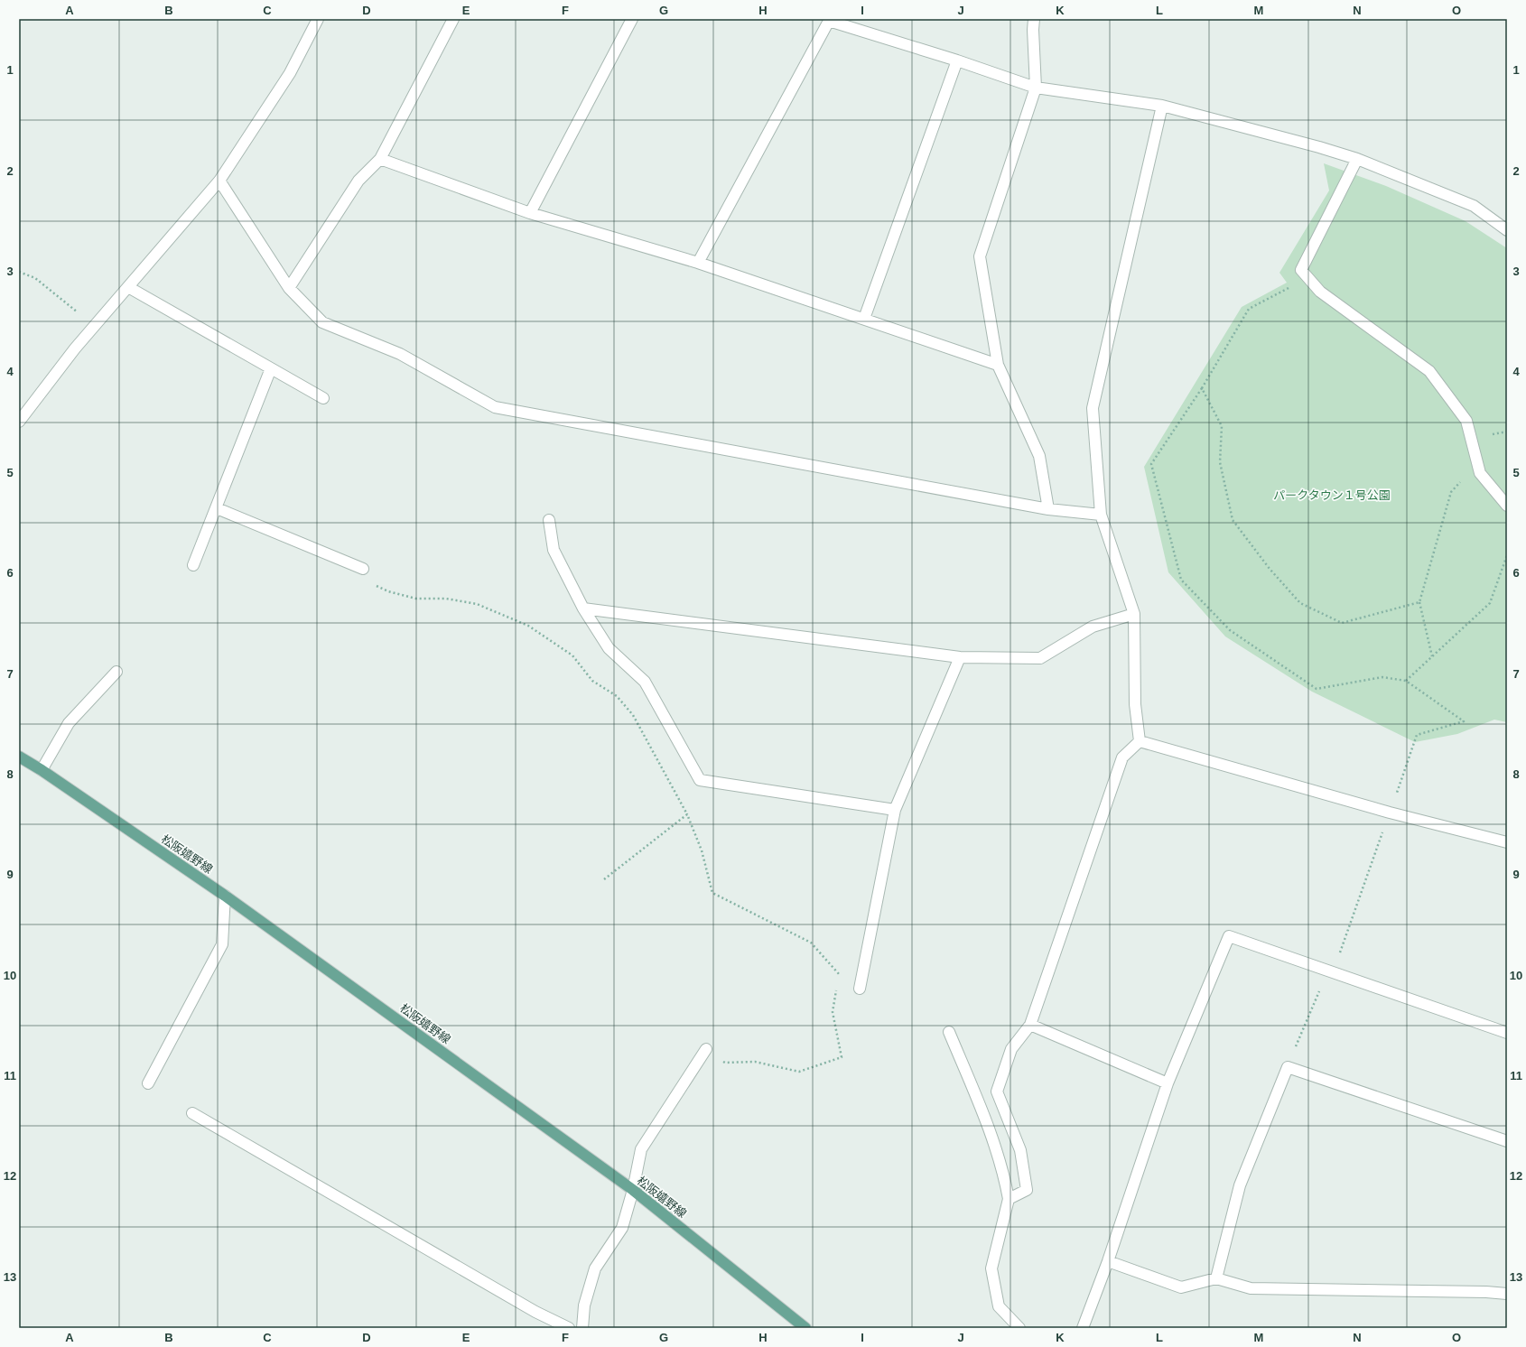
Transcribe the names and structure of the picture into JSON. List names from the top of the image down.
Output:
{
  "streets": {
    "main road": ["松阪嬉野線"]
  },
  "parks": ["パークタウン１号公園"],
  "grid": {
    "columns": [
      "A",
      "B",
      "C",
      "D",
      "E",
      "F",
      "G",
      "H",
      "I",
      "J",
      "K",
      "L",
      "M",
      "N",
      "O"
    ],
    "rows": [
      "1",
      "2",
      "3",
      "4",
      "5",
      "6",
      "7",
      "8",
      "9",
      "10",
      "11",
      "12",
      "13"
    ]
  }
}
